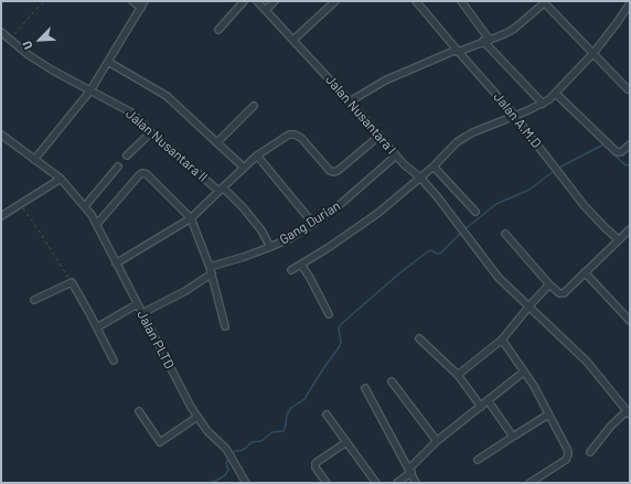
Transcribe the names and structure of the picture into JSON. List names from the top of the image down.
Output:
{
  "streets": {
    "street": [
      "Jalan Nusantara I",
      "Jalan A.M.D",
      "Jalan Nusantara II",
      "Gang Durian",
      "Jalan PLTD"
    ]
  },
  "crossings": [
    ["Jalan Nusantara I", "Gang Durian"],
    ["Jalan Nusantara II", "Gang Durian"],
    ["Gang Durian", "Jalan PLTD"]
  ],
  "north": "bottom left"
}
